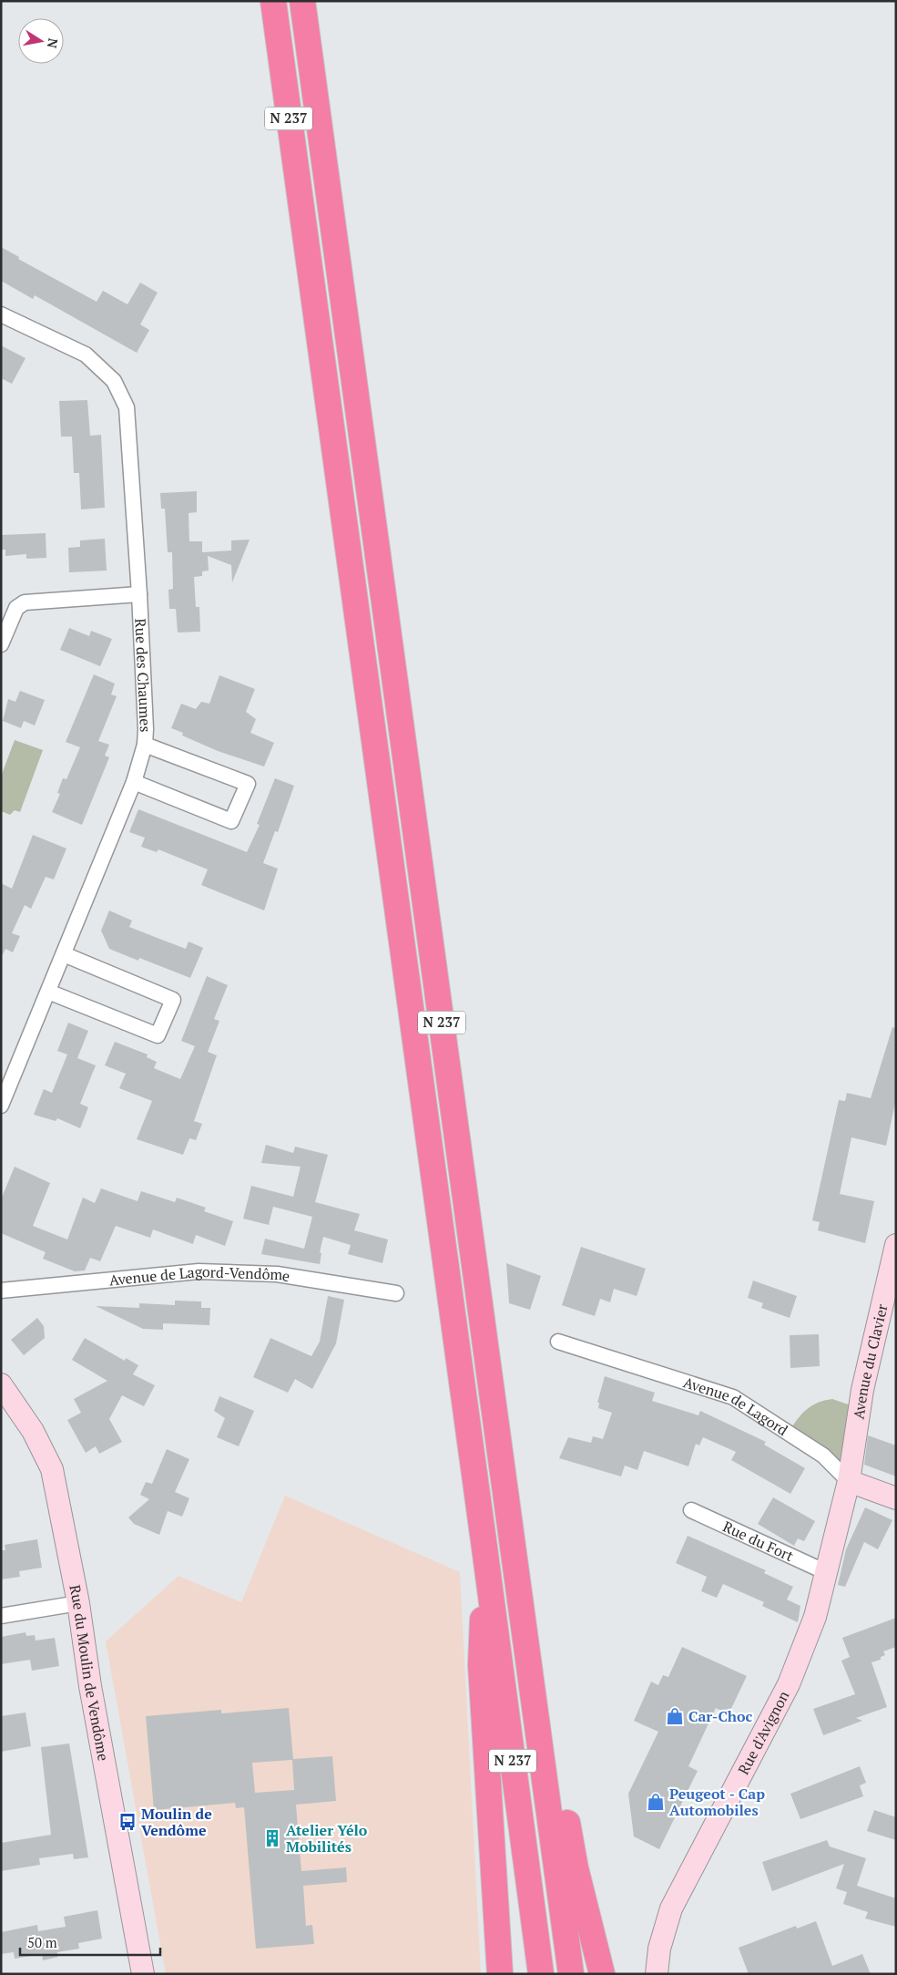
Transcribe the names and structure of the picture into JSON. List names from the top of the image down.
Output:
{
  "streets": {
    "highway": ["N 237"],
    "street": [
      "Rue des Chaumes",
      "Avenue de Lagord-Vendôme",
      "Avenue du Clavier",
      "Avenue de Lagord",
      "Rue du Fort",
      "Rue du Moulin de Vendôme",
      "Rue d'Avignon"
    ]
  },
  "crossings": [
    ["Avenue du Clavier", "Avenue de Lagord"],
    ["Avenue du Clavier", "Rue d'Avignon"],
    ["Avenue de Lagord", "Rue d'Avignon"],
    ["Rue du Fort", "Rue d'Avignon"]
  ],
  "places": {
    "shop": ["Car-Choc", "Peugeot - Cap Automobiles"],
    "bus stop": ["Moulin de Vendôme"],
    "building": ["Atelier Yélo Mobilités"]
  },
  "scale_bar": "50 m",
  "north": "right"
}
